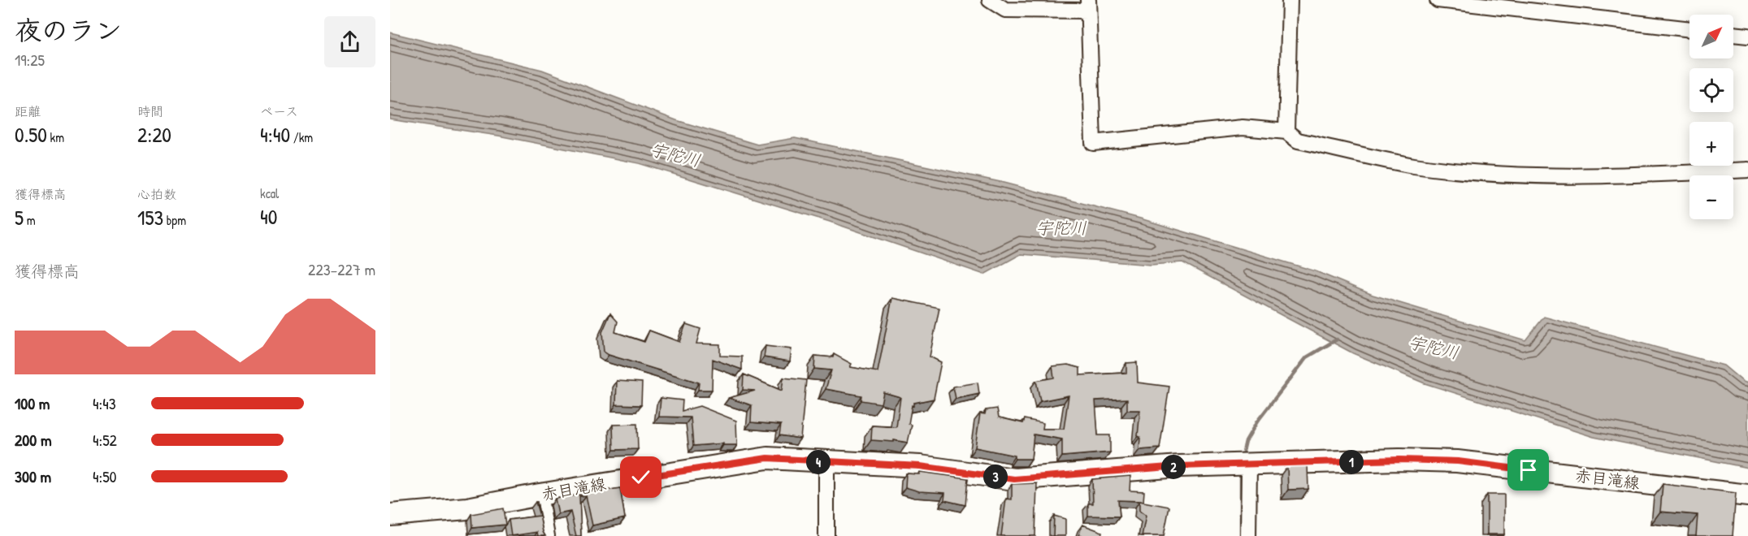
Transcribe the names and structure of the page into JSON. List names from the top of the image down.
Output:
{
  "streets": {
    "main road": ["赤目滝線"]
  },
  "water": ["宇陀川"],
  "north": "top right",
  "page": {
    "heading": ["夜のラン", "19:25"],
    "map_buttons": ["+", "−"],
    "stats": [
      ["距離", "0.50 km"],
      ["時間", "2:20"],
      ["ペース", "4:40 /km"],
      ["獲得標高", "5 m"],
      ["心拍数", "153 bpm"],
      ["kcal", "40"]
    ],
    "chart": ["獲得標高", "223–227 m"],
    "list": [
      {
        "name": "100 m",
        "note": "4:43"
      },
      {
        "name": "200 m",
        "note": "4:52"
      },
      {
        "name": "300 m",
        "note": "4:50"
      }
    ],
    "pins": [
      "1",
      "4",
      "2",
      "3"
    ]
  }
}
